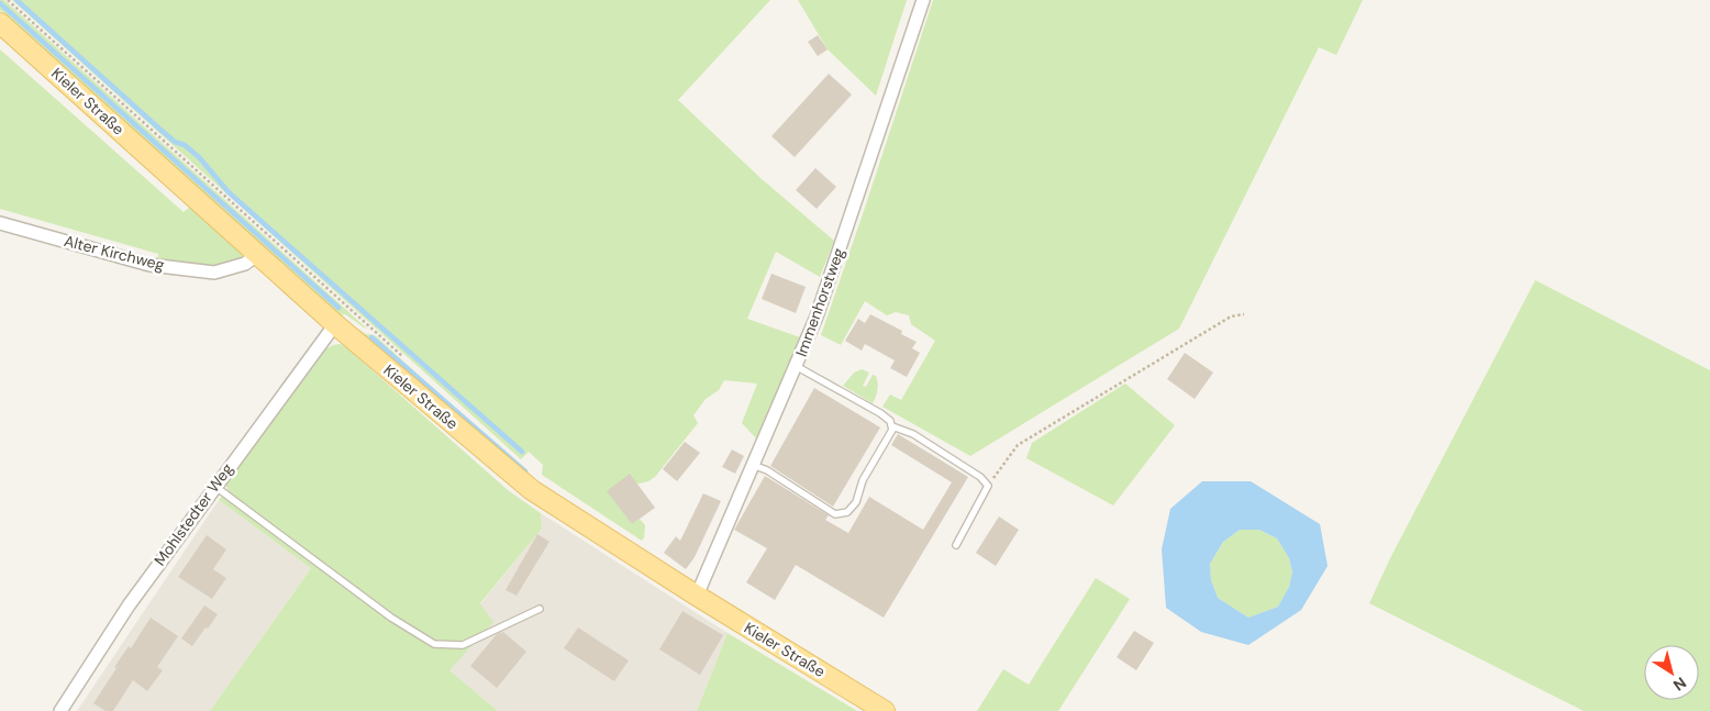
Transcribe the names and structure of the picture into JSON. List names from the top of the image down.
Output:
{
  "streets": {
    "main road": ["Kieler Straße"],
    "street": ["Alter Kirchweg", "Immenhorstweg", "Mohlstedter Weg"]
  },
  "crossings": [
    ["Kieler Straße", "Alter Kirchweg"],
    ["Kieler Straße", "Immenhorstweg"],
    ["Kieler Straße", "Mohlstedter Weg"]
  ],
  "north": "bottom right"
}
